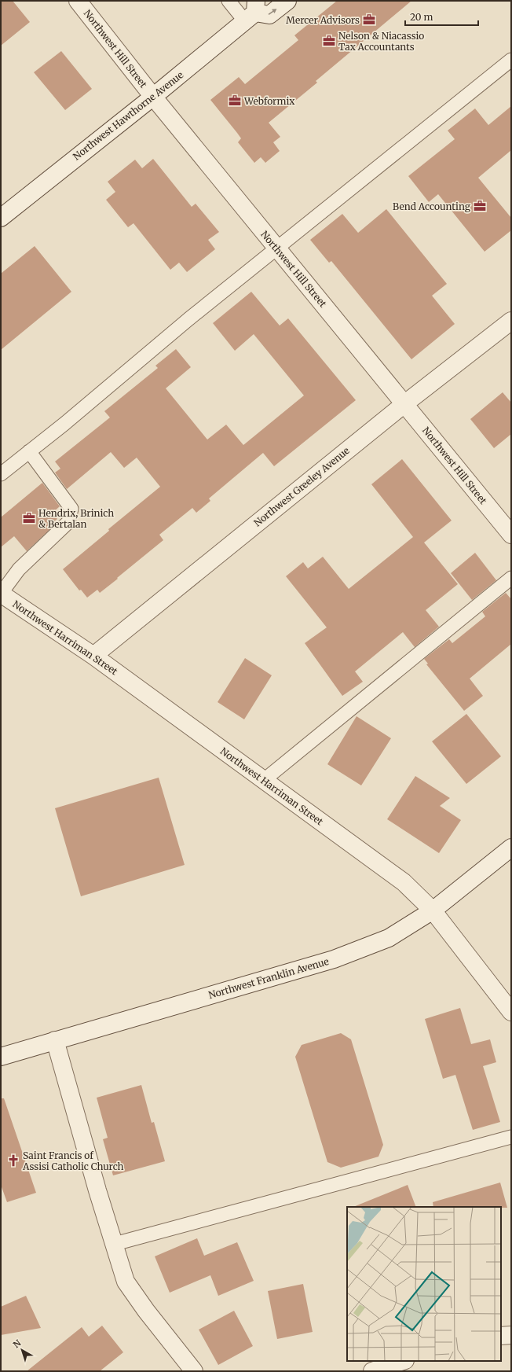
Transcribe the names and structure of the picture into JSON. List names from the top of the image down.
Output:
{
  "streets": {
    "street": [
      "Northwest Hill Street",
      "Northwest Hawthorne Avenue",
      "Northwest Greeley Avenue",
      "Northwest Harriman Street",
      "Northwest Franklin Avenue"
    ]
  },
  "crossings": [
    ["Northwest Hill Street", "Northwest Hawthorne Avenue"],
    ["Northwest Hill Street", "Northwest Greeley Avenue"],
    ["Northwest Greeley Avenue", "Northwest Harriman Street"],
    ["Northwest Harriman Street", "Northwest Franklin Avenue"]
  ],
  "places": {
    "office": [
      "Mercer Advisors",
      "Nelson & Niacassio Tax Accountants",
      "Webformix",
      "Bend Accounting",
      "Hendrix, Brinich & Bertalan"
    ],
    "church": ["Saint Francis of Assisi Catholic Church"]
  },
  "scale_bar": "20 m",
  "north": "top left"
}
